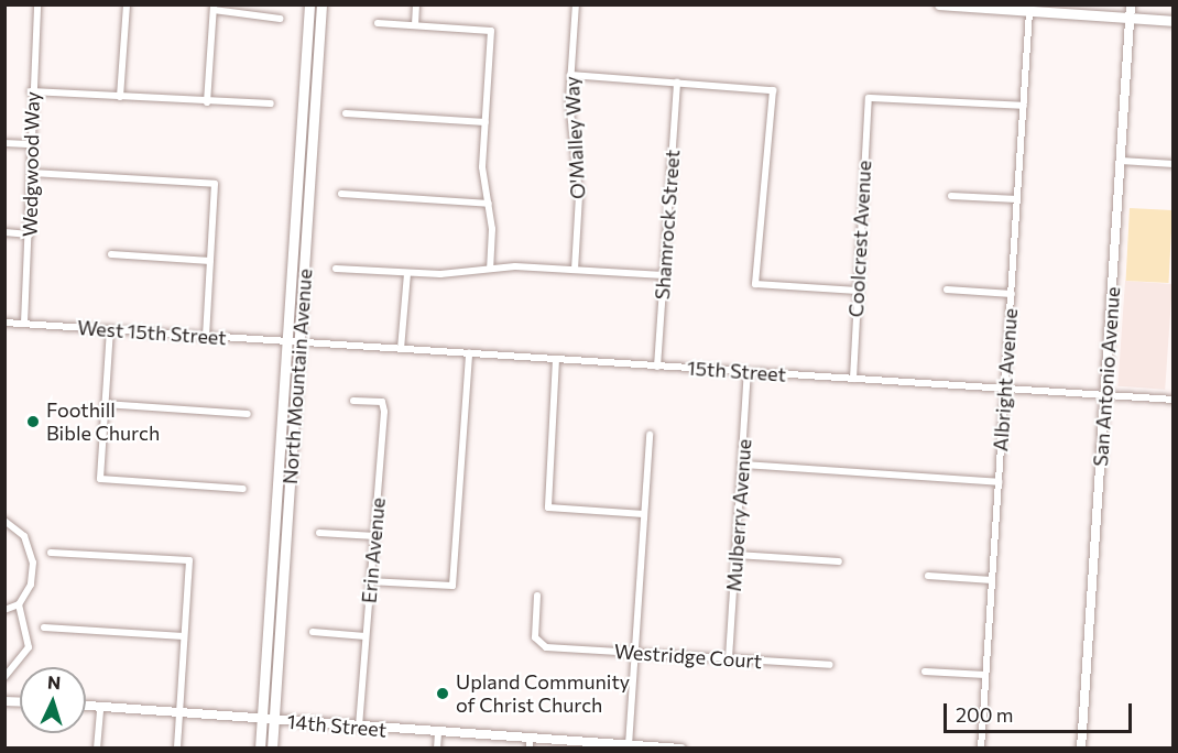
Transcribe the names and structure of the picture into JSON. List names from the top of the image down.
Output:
{
  "streets": {
    "main road": ["North Mountain Avenue", "San Antonio Avenue"],
    "street": [
      "O'Malley Way",
      "Wedgwood Way",
      "Shamrock Street",
      "Coolcrest Avenue",
      "West 15th Street",
      "15th Street",
      "Albright Avenue",
      "Mulberry Avenue",
      "Erin Avenue",
      "Westridge Court",
      "14th Street"
    ]
  },
  "crossings": [
    ["Wedgwood Way", "West 15th Street"],
    ["Shamrock Street", "15th Street"],
    ["Coolcrest Avenue", "15th Street"],
    ["Coolcrest Avenue", "Albright Avenue"],
    ["West 15th Street", "15th Street"],
    ["West 15th Street", "North Mountain Avenue"],
    ["15th Street", "North Mountain Avenue"],
    ["15th Street", "San Antonio Avenue"],
    ["15th Street", "Albright Avenue"],
    ["15th Street", "Mulberry Avenue"],
    ["North Mountain Avenue", "14th Street"],
    ["Mulberry Avenue", "Westridge Court"],
    ["Erin Avenue", "14th Street"]
  ],
  "places": ["Foothill Bible Church", "Upland Community of Christ Church"],
  "scale_bar": "200 m",
  "north": "top"
}
